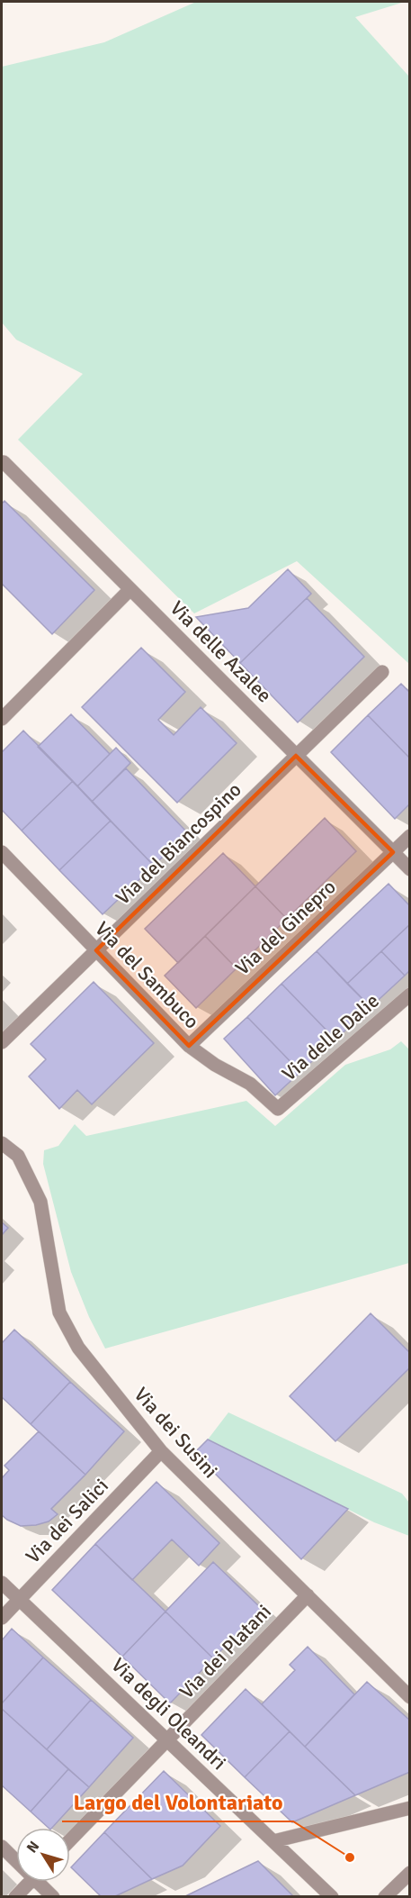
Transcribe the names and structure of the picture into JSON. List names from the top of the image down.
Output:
{
  "streets": {
    "street": [
      "Via delle Azalee",
      "Via del Biancospino",
      "Via del Ginepro",
      "Via del Sambuco",
      "Via delle Dalie",
      "Via dei Susini",
      "Via dei Salici",
      "Via dei Platani",
      "Via degli Oleandri"
    ]
  },
  "crossings": [
    ["Via delle Azalee", "Via del Biancospino"],
    ["Via delle Azalee", "Via del Ginepro"],
    ["Via del Biancospino", "Via del Sambuco"],
    ["Via del Ginepro", "Via del Sambuco"],
    ["Via del Sambuco", "Via delle Dalie"],
    ["Via dei Susini", "Via dei Salici"],
    ["Via dei Susini", "Via dei Platani"],
    ["Via dei Salici", "Via degli Oleandri"],
    ["Via dei Platani", "Via degli Oleandri"]
  ],
  "places": ["Largo del Volontariato"],
  "north": "top left"
}
